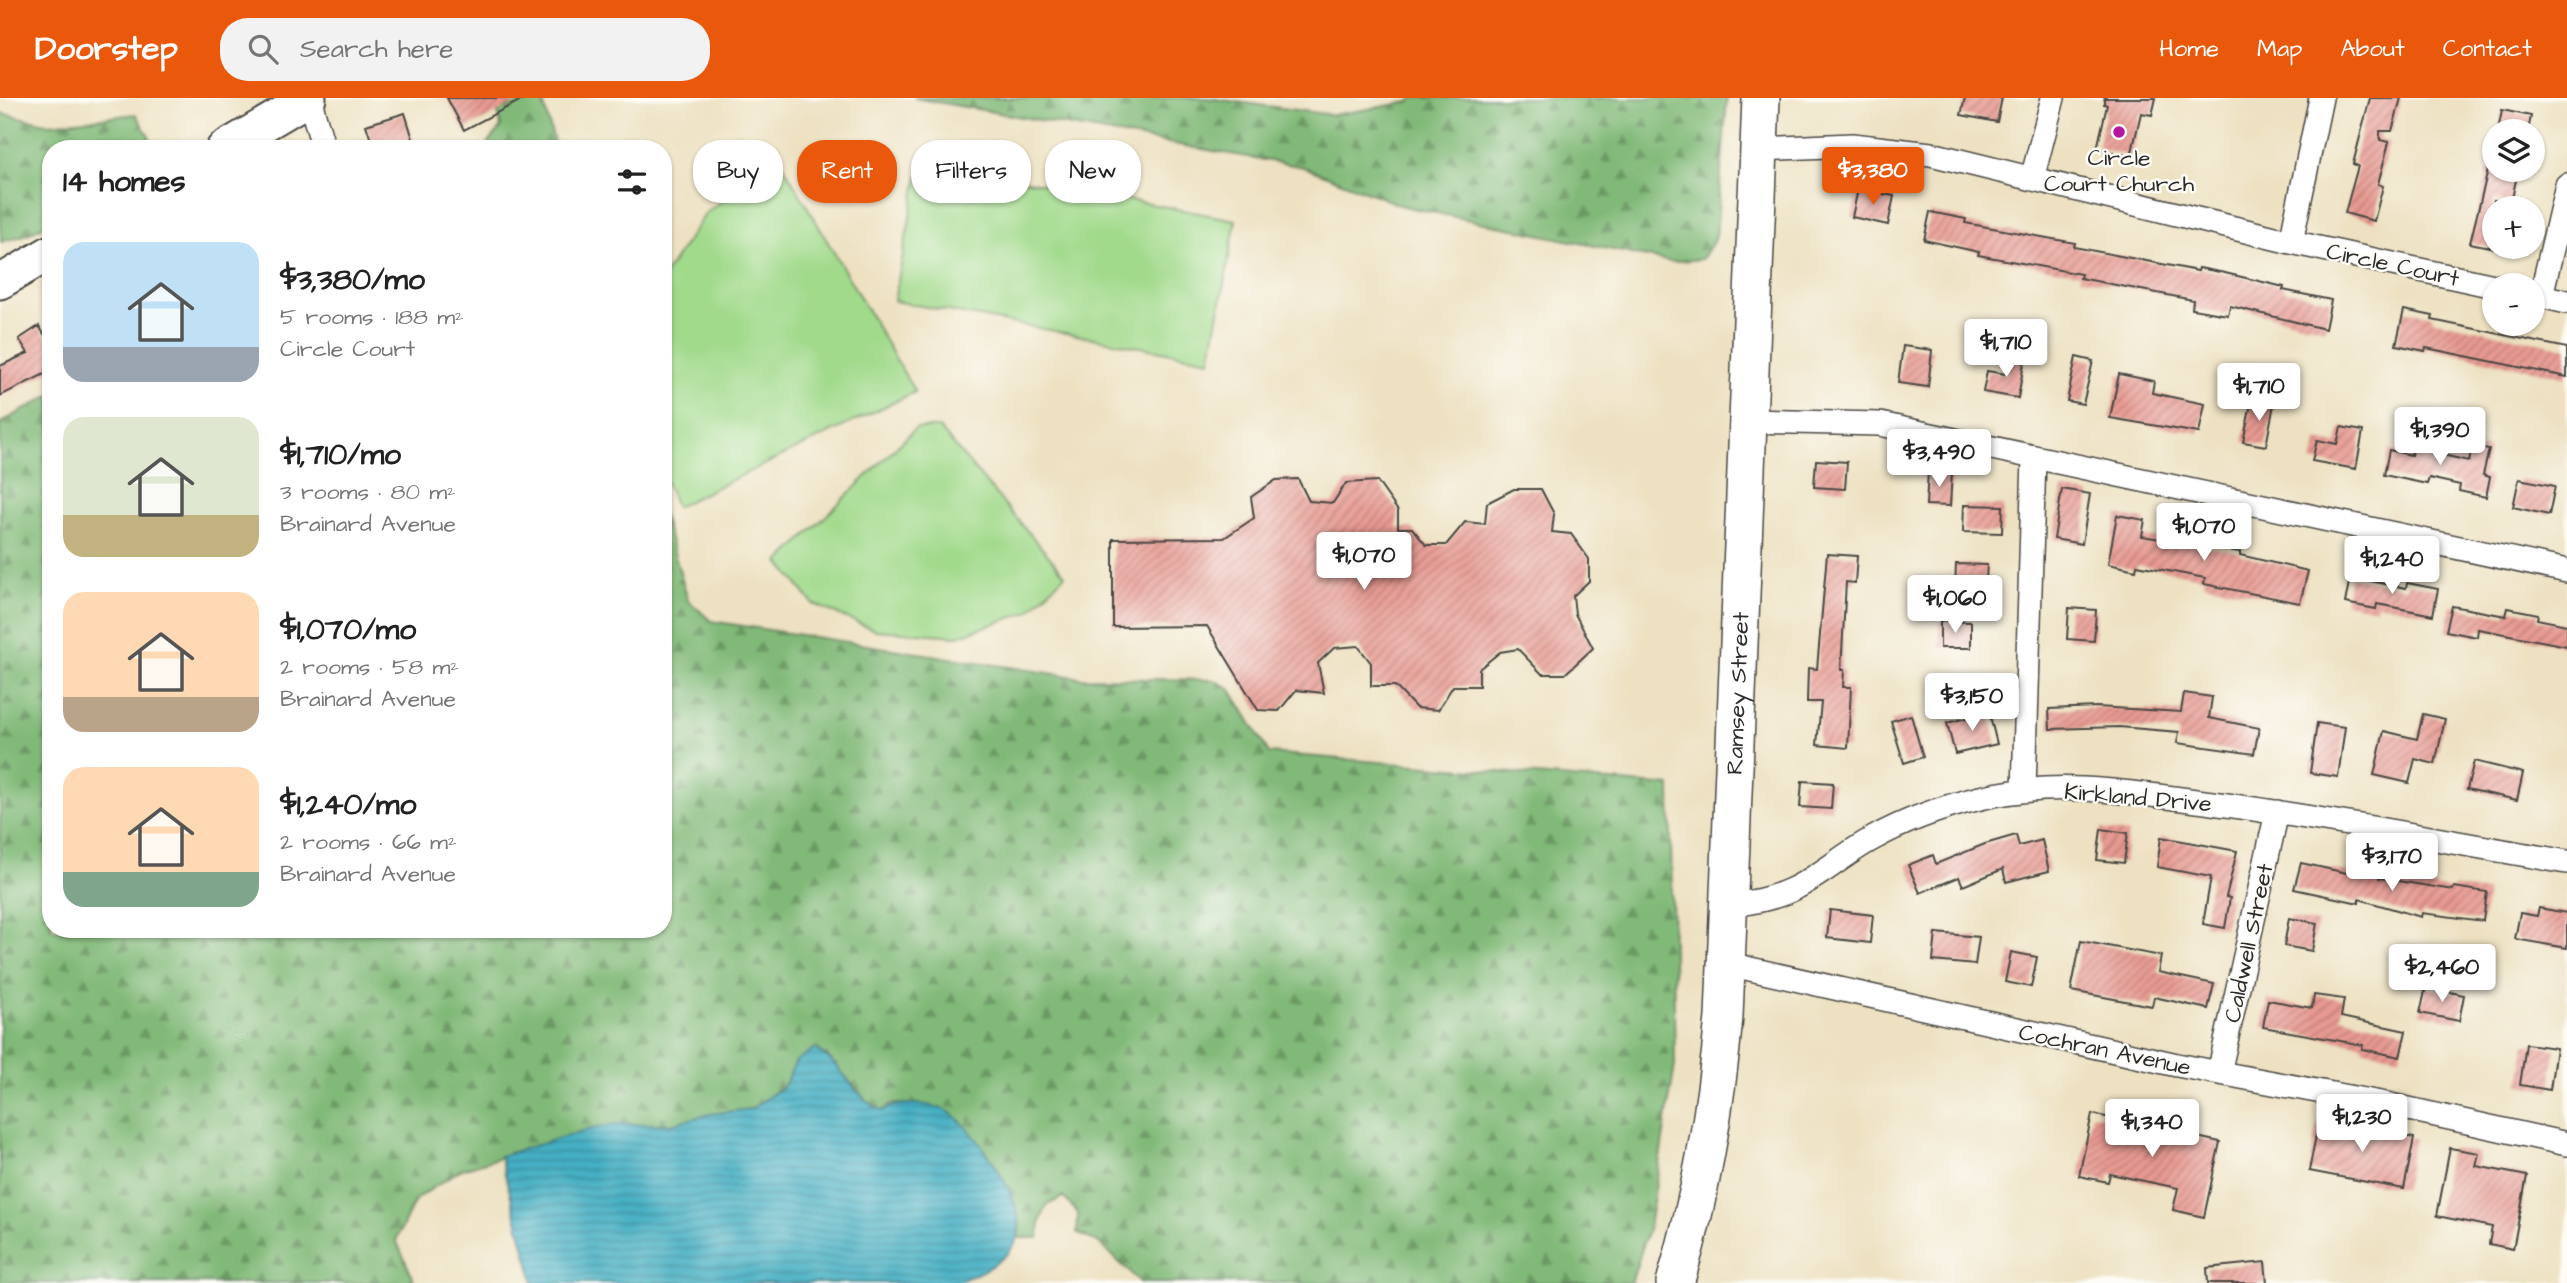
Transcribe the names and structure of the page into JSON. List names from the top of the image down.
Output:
{
  "streets": {
    "main road": ["Ramsey Street"],
    "street": [
      "Circle Court",
      "Kirkland Drive",
      "Caldwell Street",
      "Cochran Avenue"
    ]
  },
  "crossings": [
    ["Circle Court", "Ramsey Street"],
    ["Ramsey Street", "Kirkland Drive"],
    ["Ramsey Street", "Cochran Avenue"],
    ["Kirkland Drive", "Caldwell Street"],
    ["Caldwell Street", "Cochran Avenue"]
  ],
  "places": ["Circle Court Church"],
  "page": {
    "header": "Doorstep",
    "search": "Search here",
    "nav": [
      "Home",
      "Map",
      "About",
      "Contact"
    ],
    "map_buttons": ["+", "−"],
    "chip": [
      "Buy",
      "Rent",
      "Filters",
      "New"
    ],
    "heading": "14 homes",
    "price": [
      "$3,380",
      "$1,710",
      "$1,710",
      "$1,390",
      "$3,490",
      "$1,070",
      "$1,070",
      "$1,240",
      "$1,060",
      "$3,150",
      "$3,170",
      "$2,460",
      "$1,230",
      "$1,340"
    ],
    "list": [
      {
        "name": "$3,380/mo",
        "note": "5 rooms · 188 m² · Circle Court"
      },
      {
        "name": "$1,710/mo",
        "note": "3 rooms · 80 m² · Brainard Avenue"
      },
      {
        "name": "$1,070/mo",
        "note": "2 rooms · 58 m² · Brainard Avenue"
      },
      {
        "name": "$1,240/mo",
        "note": "2 rooms · 66 m² · Brainard Avenue"
      }
    ]
  }
}
